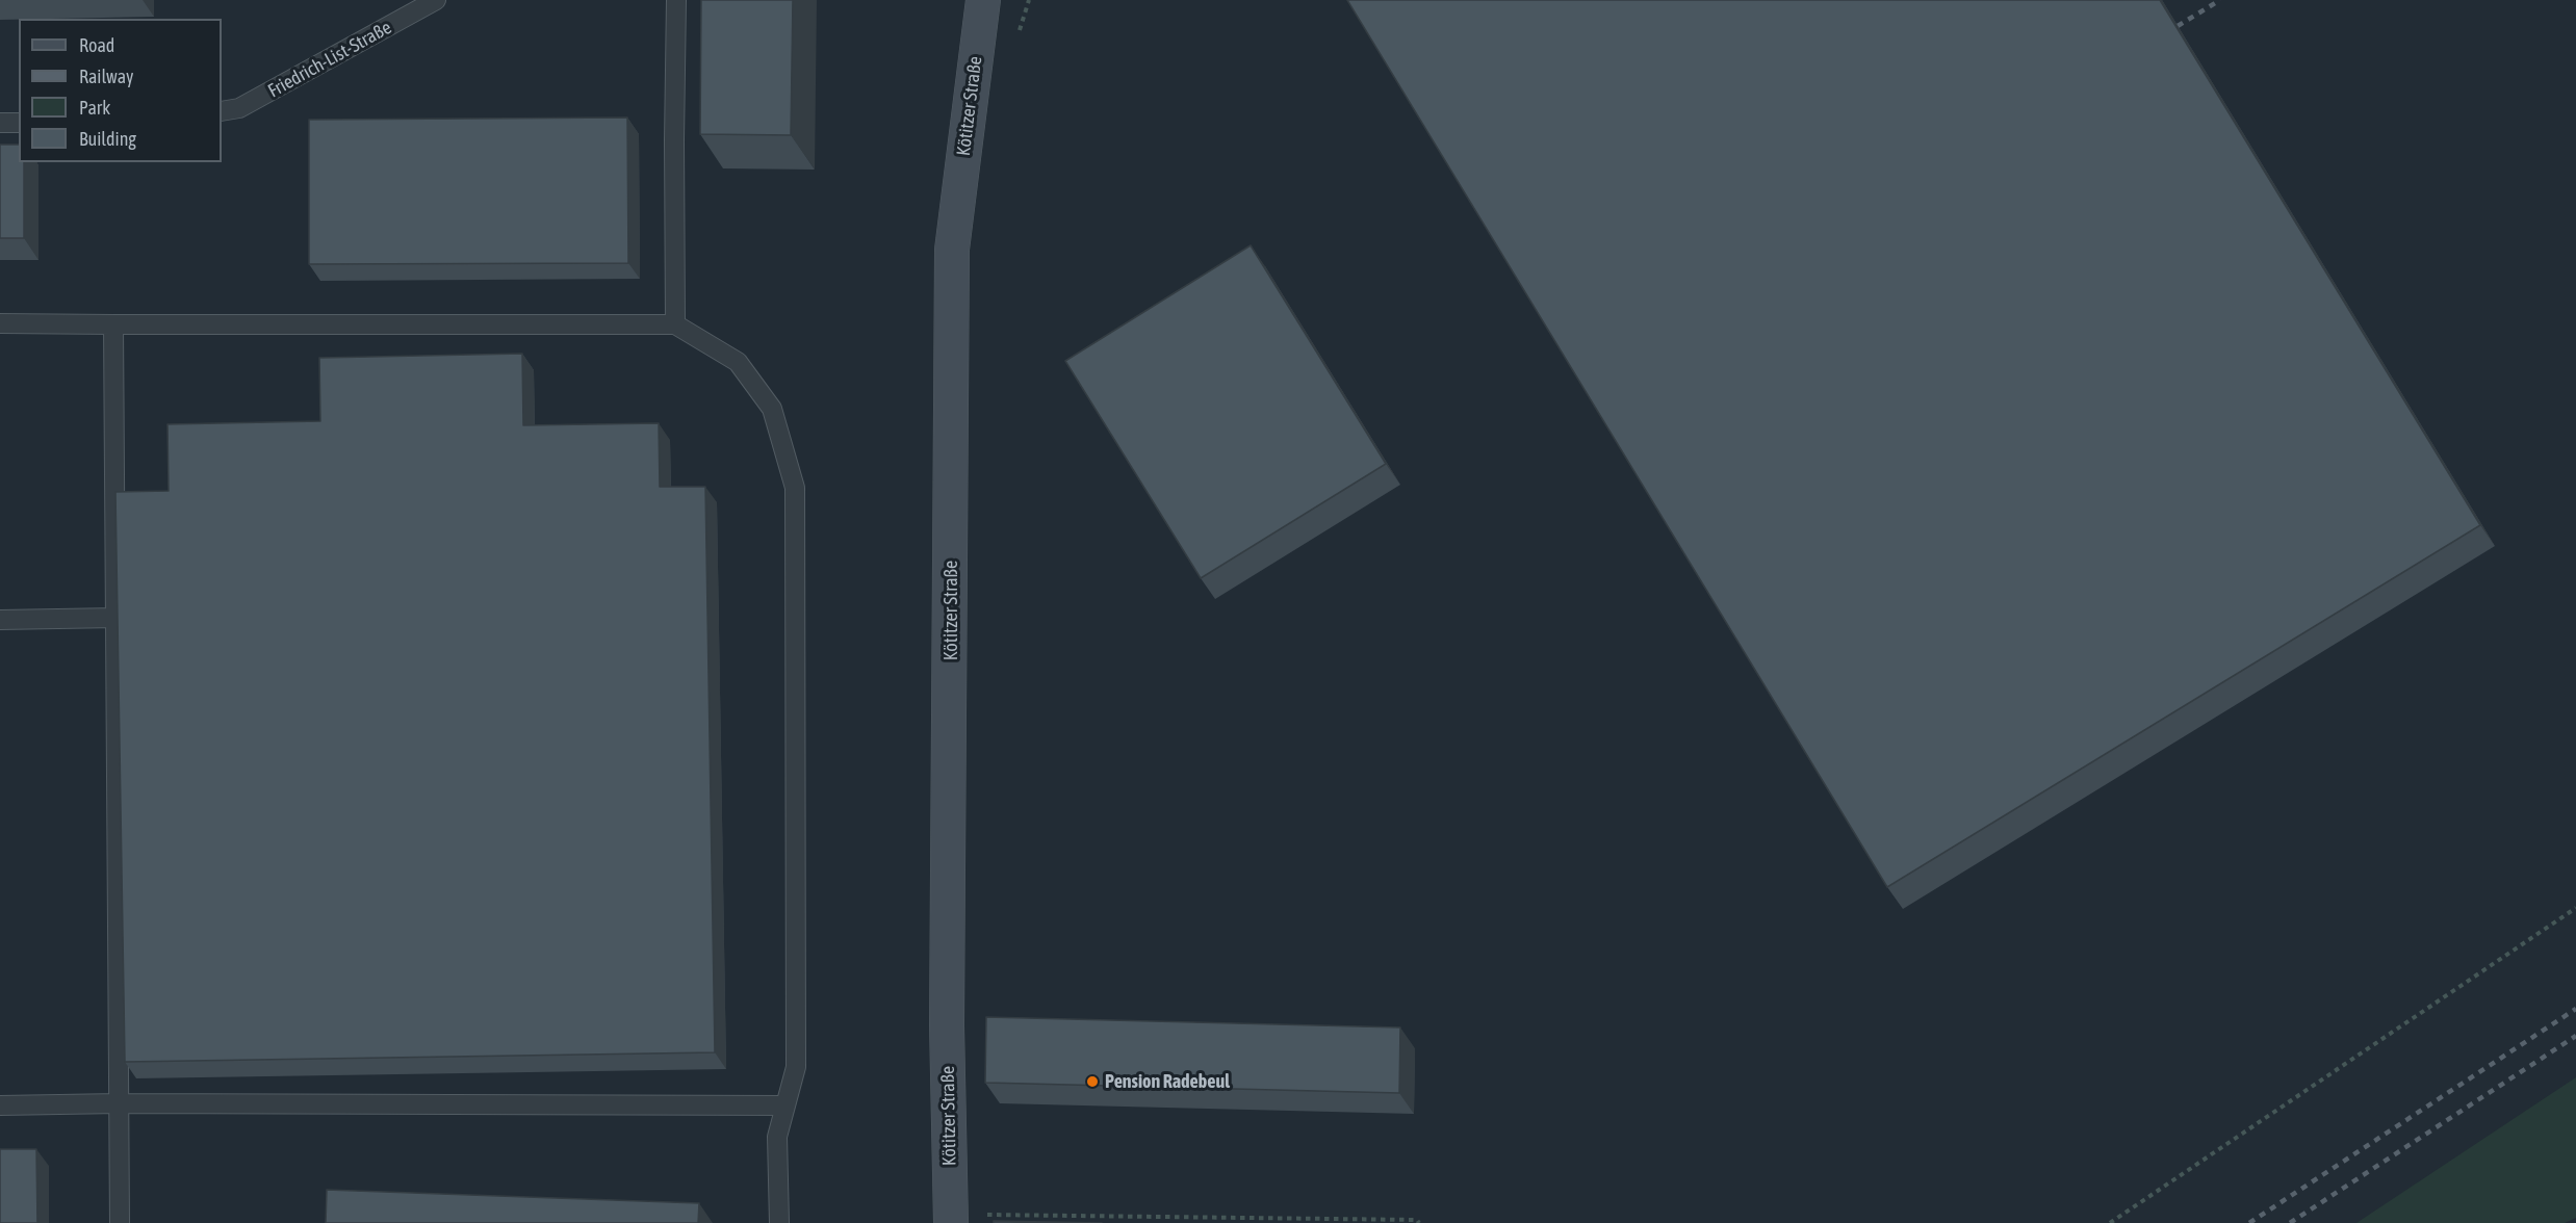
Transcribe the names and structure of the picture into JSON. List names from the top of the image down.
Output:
{
  "streets": {
    "street": ["Kötitzer Straße"],
    "lane": ["Friedrich-List-Straße"]
  },
  "places": ["Pension Radebeul"],
  "legend": [
    "Road",
    "Railway",
    "Park",
    "Building"
  ]
}
